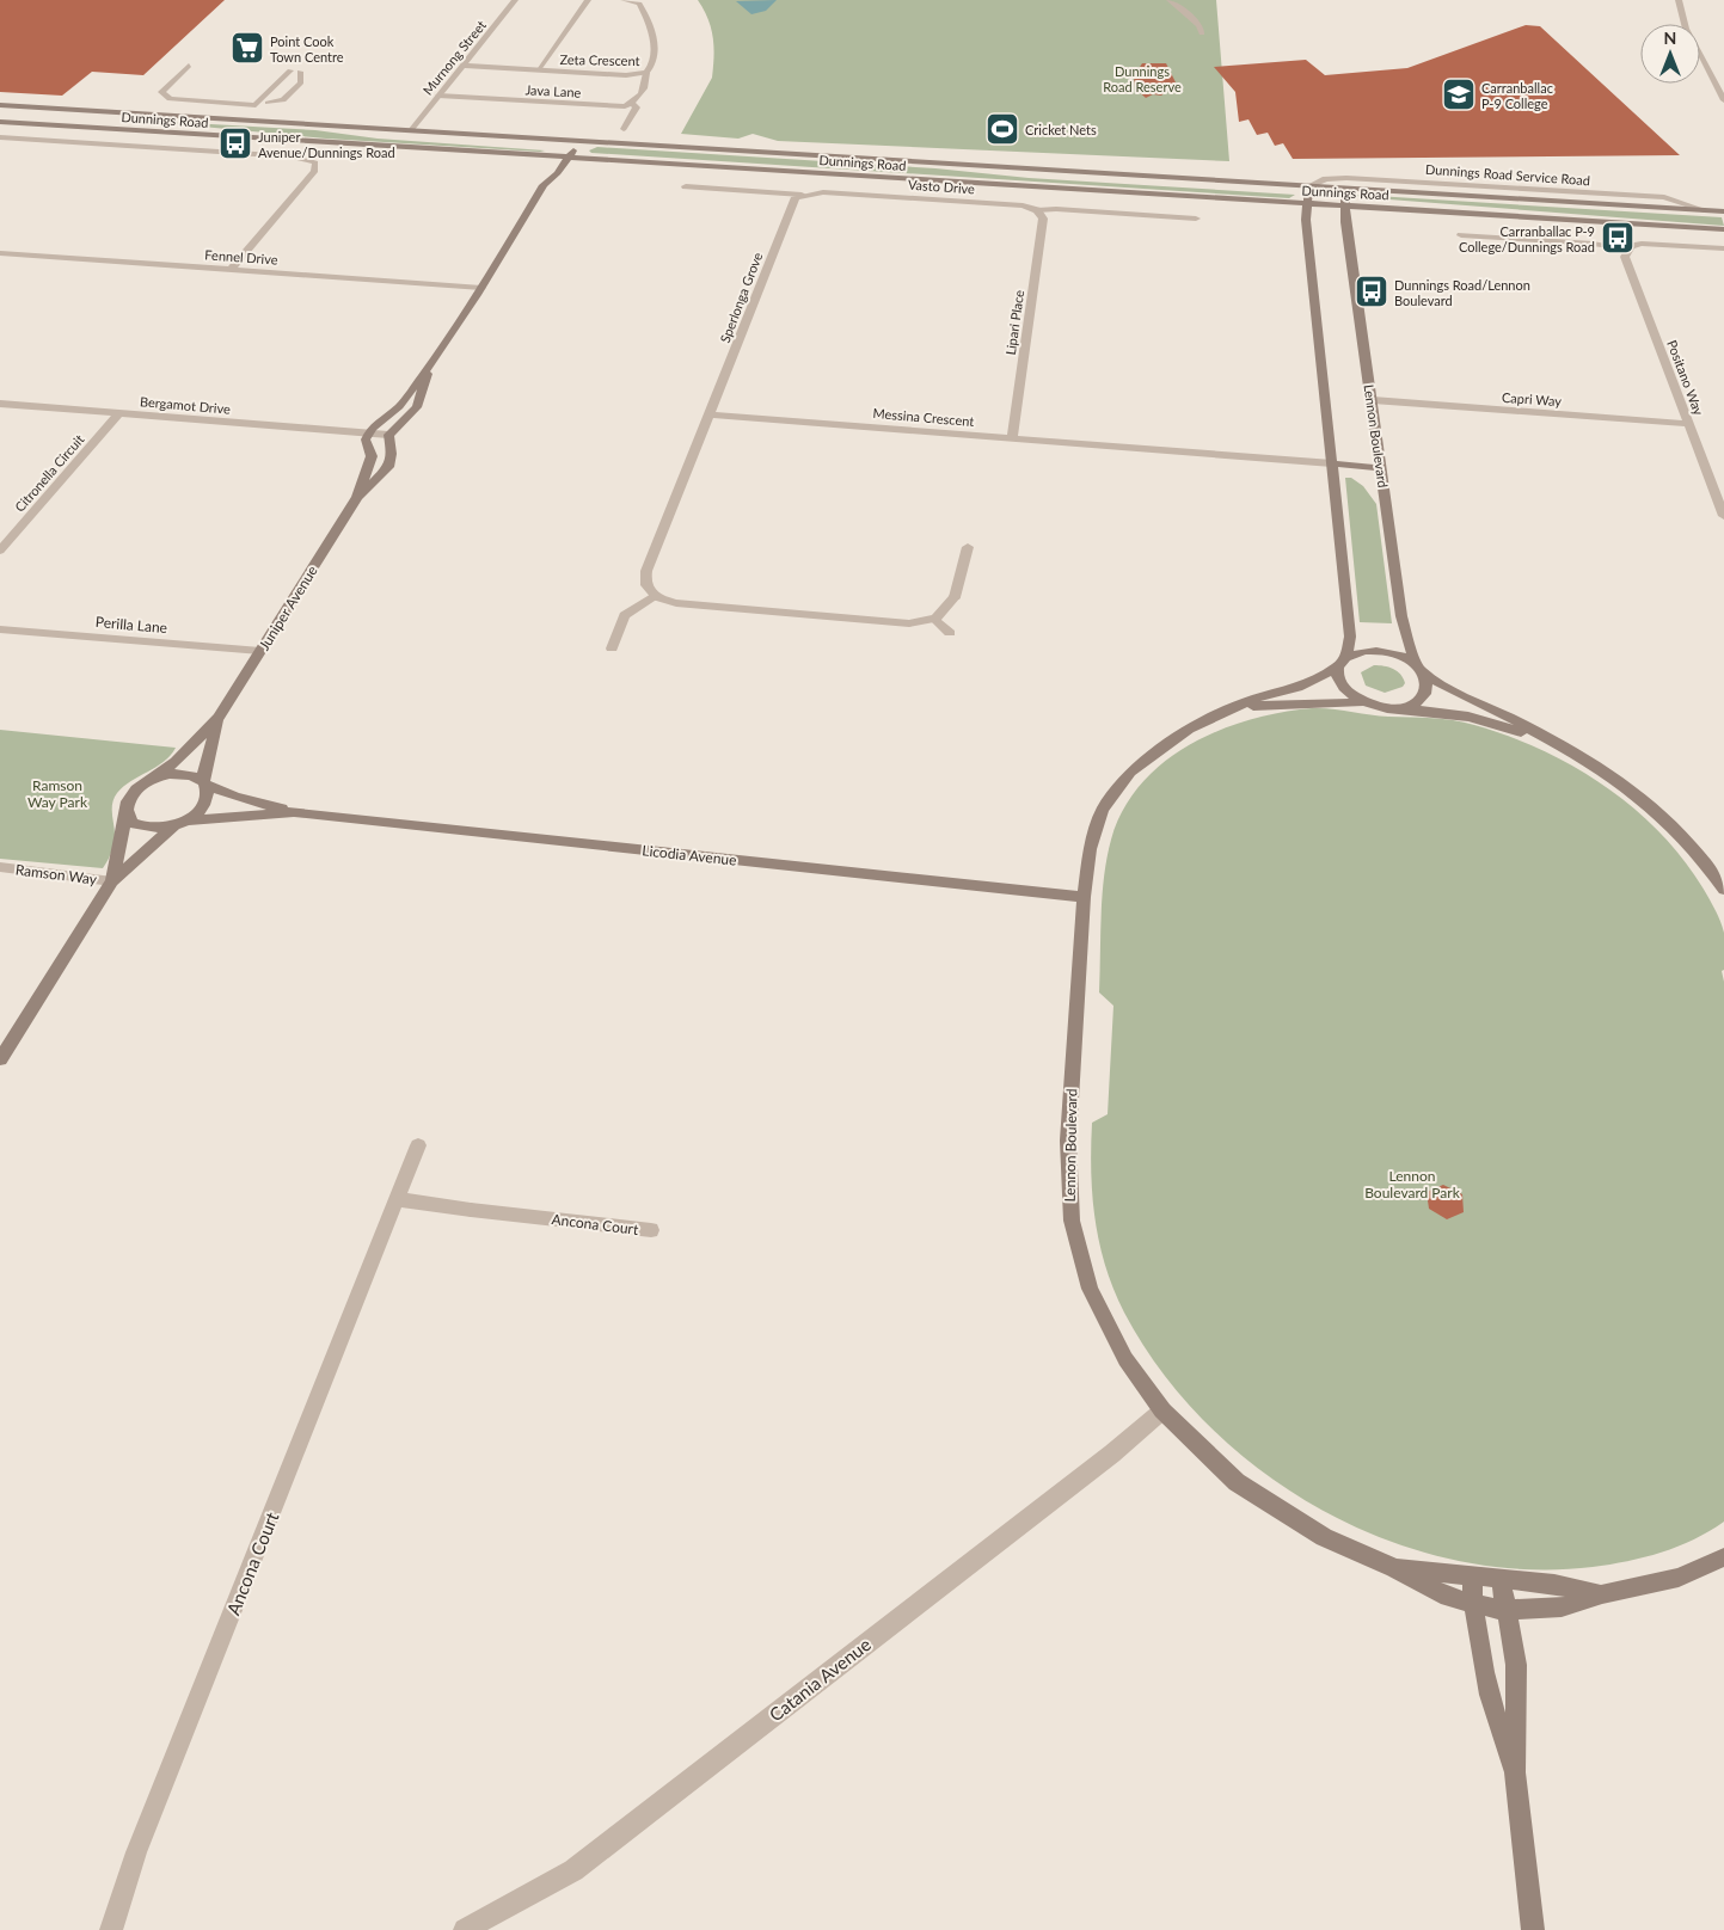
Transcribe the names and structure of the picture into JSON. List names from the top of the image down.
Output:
{
  "streets": {
    "street": [
      "Murnong Street",
      "Zeta Crescent",
      "Java Lane",
      "Dunnings Road",
      "Dunnings Road Service Road",
      "Vasto Drive",
      "Fennel Drive",
      "Sperlonga Grove",
      "Lipari Place",
      "Positano Way",
      "Capri Way",
      "Bergamot Drive",
      "Messina Crescent",
      "Lennon Boulevard",
      "Citronella Circuit",
      "Juniper Avenue",
      "Perilla Lane",
      "Licodia Avenue",
      "Ramson Way",
      "Ancona Court",
      "Catania Avenue"
    ]
  },
  "crossings": [
    ["Murnong Street", "Zeta Crescent"],
    ["Murnong Street", "Java Lane"],
    ["Murnong Street", "Dunnings Road"],
    ["Dunnings Road", "Dunnings Road Service Road"],
    ["Dunnings Road", "Lennon Boulevard"],
    ["Vasto Drive", "Sperlonga Grove"],
    ["Vasto Drive", "Lipari Place"],
    ["Sperlonga Grove", "Messina Crescent"],
    ["Lipari Place", "Messina Crescent"],
    ["Positano Way", "Capri Way"],
    ["Capri Way", "Lennon Boulevard"],
    ["Bergamot Drive", "Citronella Circuit"],
    ["Bergamot Drive", "Juniper Avenue"],
    ["Lennon Boulevard", "Licodia Avenue"],
    ["Lennon Boulevard", "Catania Avenue"],
    ["Juniper Avenue", "Perilla Lane"],
    ["Juniper Avenue", "Licodia Avenue"]
  ],
  "parks": ["Dunnings Road Reserve", "Ramson Way Park", "Lennon Boulevard Park"],
  "places": {
    "supermarket": ["Point Cook Town Centre"],
    "school or university": ["Carranballac P-9 College"],
    "sports": ["Cricket Nets"],
    "bus stop": ["Juniper Avenue/Dunnings Road", "Carranballac P-9 College/Dunnings Road", "Dunnings Road/Lennon Boulevard"]
  },
  "north": "top"
}
